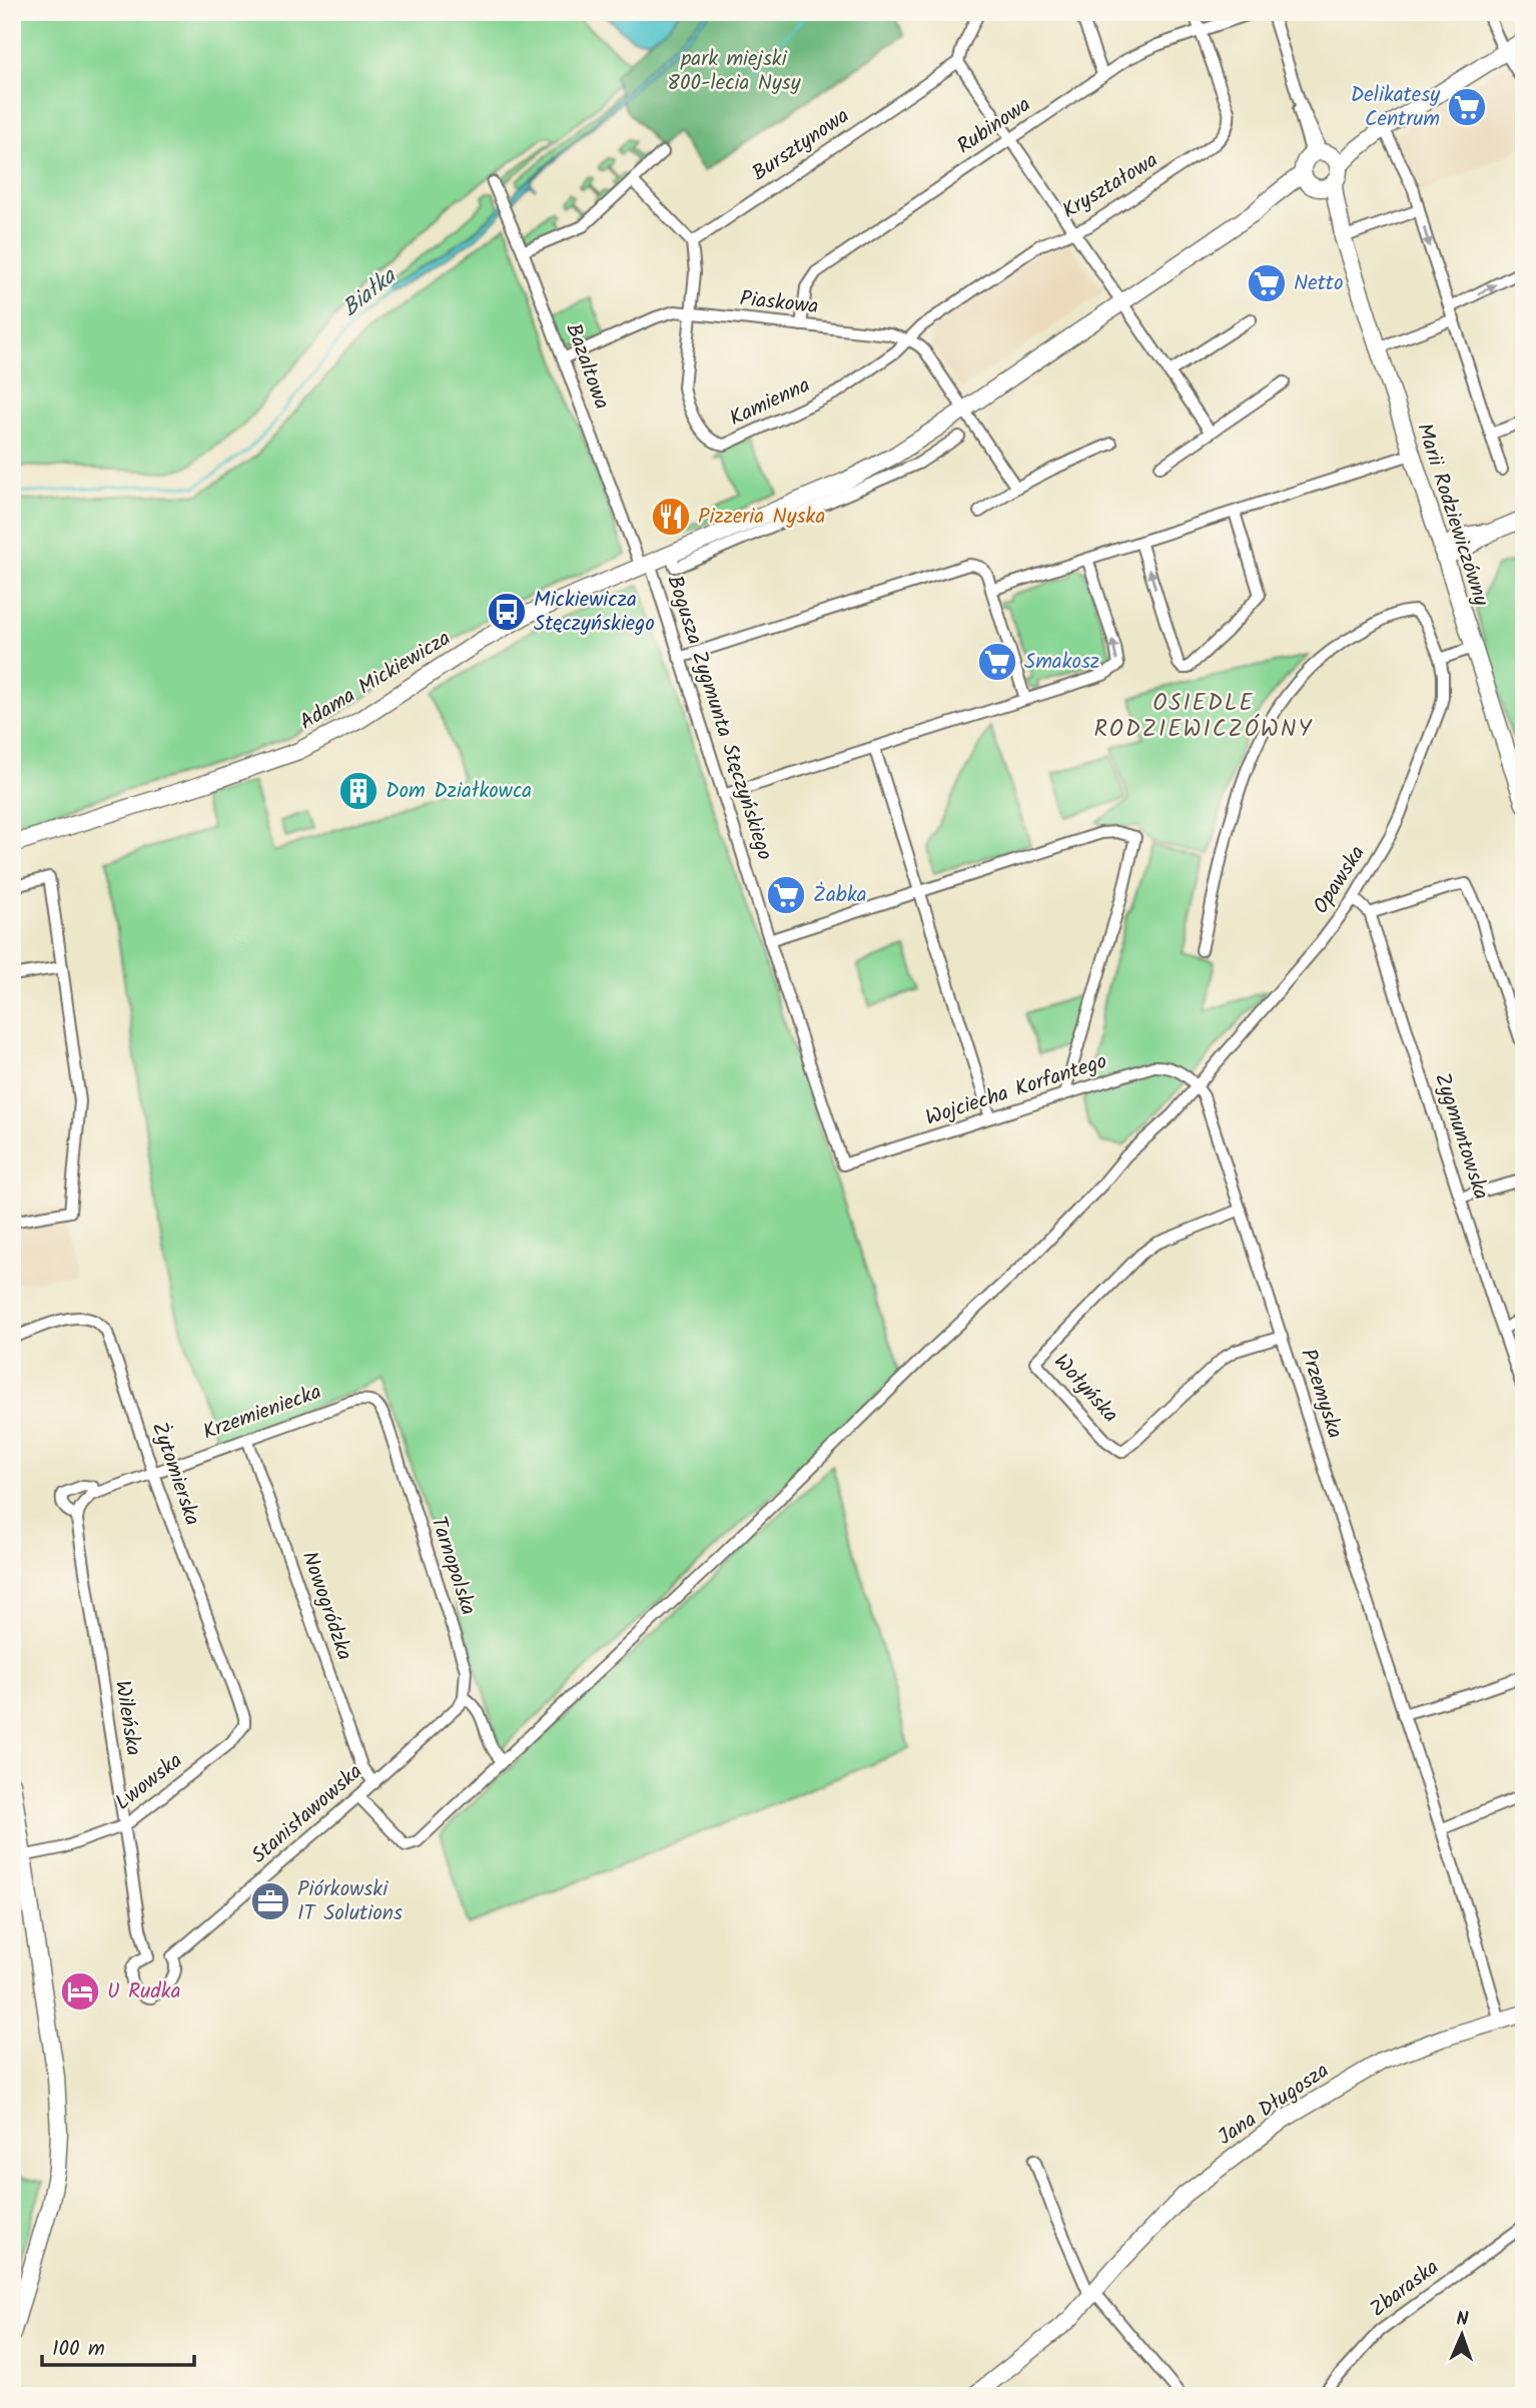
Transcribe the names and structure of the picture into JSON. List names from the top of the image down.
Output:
{
  "streets": {
    "street": [
      "Rubinowa",
      "Bursztynowa",
      "Kryształowa",
      "Piaskowa",
      "Bazaltowa",
      "Kamienna",
      "Marii Rodziewiczówny",
      "Adama Mickiewicza",
      "Bogusza Zygmunta Stęczyńskiego",
      "Opawska",
      "Wojciecha Korfantego",
      "Zygmuntowska",
      "Wołyńska",
      "Przemyska",
      "Krzemieniecka",
      "Żytomierska",
      "Tarnopolska",
      "Nowogródzka",
      "Wileńska",
      "Lwowska",
      "Stanisławowska",
      "Jana Długosza",
      "Zbaraska"
    ]
  },
  "crossings": [
    ["Rubinowa", "Kryształowa"],
    ["Rubinowa", "Piaskowa"],
    ["Bursztynowa", "Kamienna"],
    ["Kryształowa", "Piaskowa"],
    ["Kryształowa", "Kamienna"],
    ["Piaskowa", "Bazaltowa"],
    ["Piaskowa", "Kamienna"],
    ["Piaskowa", "Adama Mickiewicza"],
    ["Bazaltowa", "Adama Mickiewicza"],
    ["Bazaltowa", "Bogusza Zygmunta Stęczyńskiego"],
    ["Marii Rodziewiczówny", "Adama Mickiewicza"],
    ["Adama Mickiewicza", "Bogusza Zygmunta Stęczyńskiego"],
    ["Bogusza Zygmunta Stęczyńskiego", "Wojciecha Korfantego"],
    ["Opawska", "Wojciecha Korfantego"],
    ["Opawska", "Zygmuntowska"],
    ["Opawska", "Przemyska"],
    ["Opawska", "Stanisławowska"],
    ["Wojciecha Korfantego", "Przemyska"],
    ["Wołyńska", "Przemyska"],
    ["Przemyska", "Jana Długosza"],
    ["Krzemieniecka", "Żytomierska"],
    ["Krzemieniecka", "Tarnopolska"],
    ["Krzemieniecka", "Nowogródzka"],
    ["Krzemieniecka", "Wileńska"],
    ["Żytomierska", "Lwowska"],
    ["Tarnopolska", "Stanisławowska"],
    ["Nowogródzka", "Stanisławowska"],
    ["Wileńska", "Lwowska"],
    ["Wileńska", "Stanisławowska"]
  ],
  "districts": ["OSIEDLE RODZIEWICZÓWNY"],
  "water": ["Białka"],
  "parks": ["park miejski 800-lecia Nysy"],
  "places": {
    "supermarket": [
      "Delikatesy Centrum",
      "Netto",
      "Smakosz",
      "Żabka"
    ],
    "restaurant": ["Pizzeria Nyska"],
    "bus stop": ["Mickiewicza Stęczyńskiego"],
    "building": ["Dom Działkowca"],
    "office": ["Piórkowski IT Solutions"],
    "hotel": ["U Rudka"]
  },
  "scale_bar": "100 m",
  "north": "top"
}
